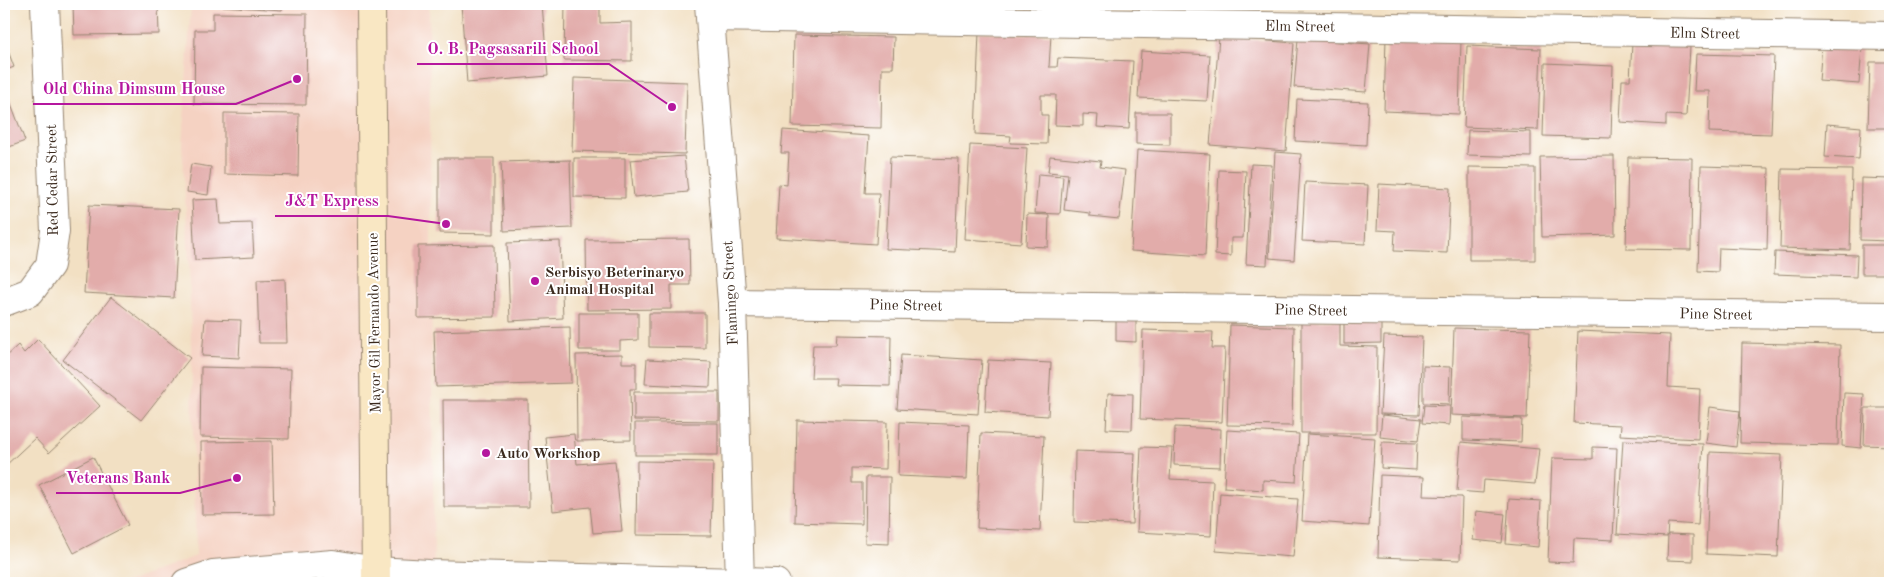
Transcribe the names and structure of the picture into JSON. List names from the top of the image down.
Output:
{
  "streets": {
    "main road": ["Mayor Gil Fernando Avenue"],
    "street": [
      "Elm Street",
      "Red Cedar Street",
      "Flamingo Street",
      "Pine Street"
    ]
  },
  "crossings": [
    ["Elm Street", "Flamingo Street"],
    ["Flamingo Street", "Pine Street"]
  ],
  "places": [
    "Old China Dimsum House",
    "O. B. Pagsasarili School",
    "J&T Express",
    "Serbisyo Beterinaryo Animal Hospital",
    "Auto Workshop",
    "Veterans Bank"
  ]
}
